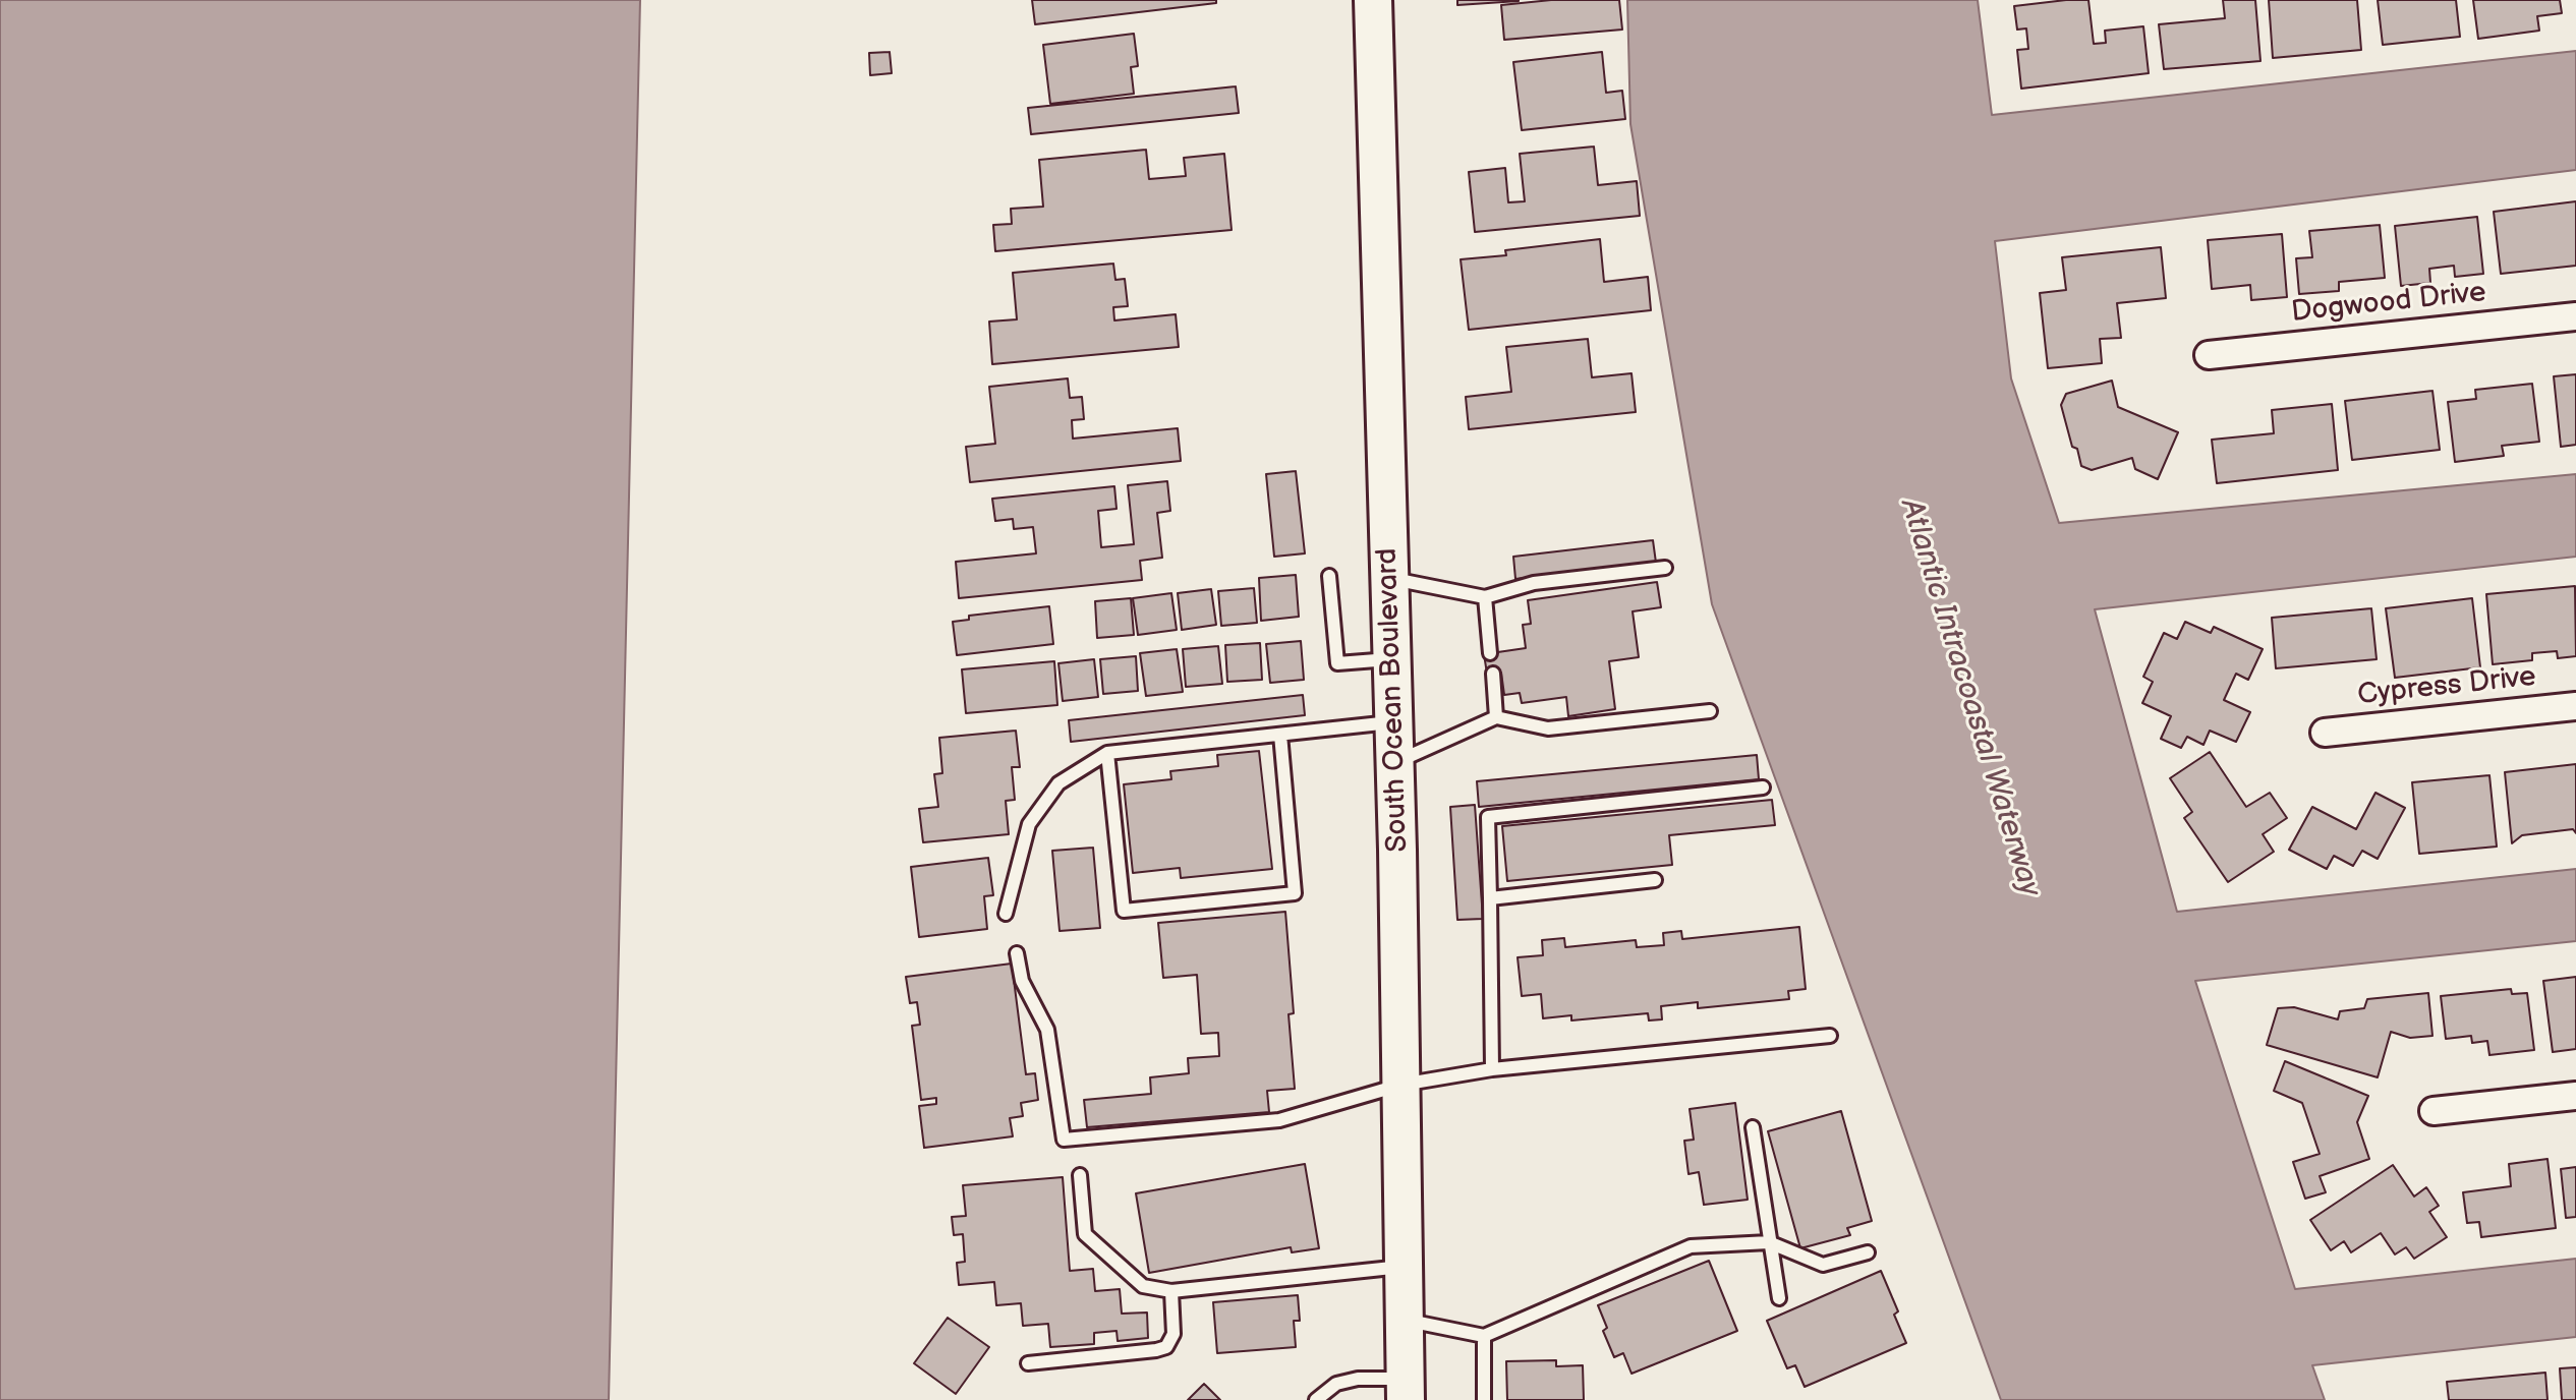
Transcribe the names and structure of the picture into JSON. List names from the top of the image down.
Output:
{
  "streets": {
    "main road": ["South Ocean Boulevard"],
    "street": ["Dogwood Drive", "Cypress Drive"]
  },
  "water": ["Atlantic Intracoastal Waterway"]
}
